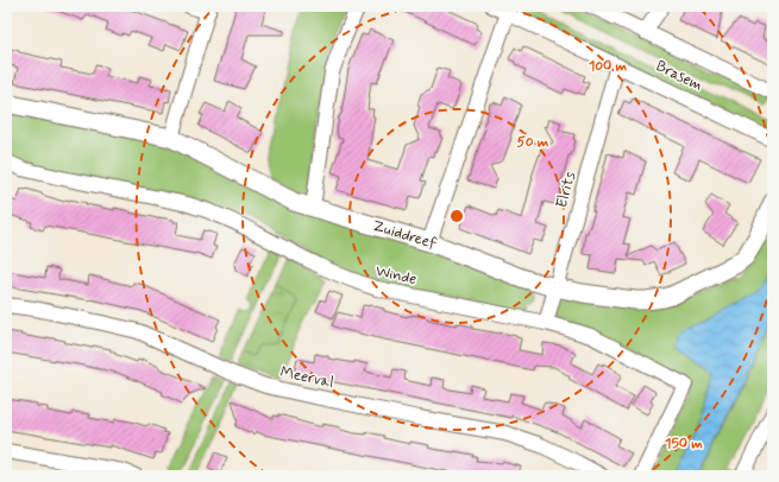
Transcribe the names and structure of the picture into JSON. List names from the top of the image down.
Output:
{
  "streets": {
    "street": [
      "Brasem",
      "Elrits",
      "Zuiddreef",
      "Winde",
      "Meerval"
    ]
  },
  "crossings": [
    ["Brasem", "Elrits"],
    ["Elrits", "Zuiddreef"],
    ["Elrits", "Winde"]
  ],
  "rings": ["100 m", "50 m", "150 m"]
}
